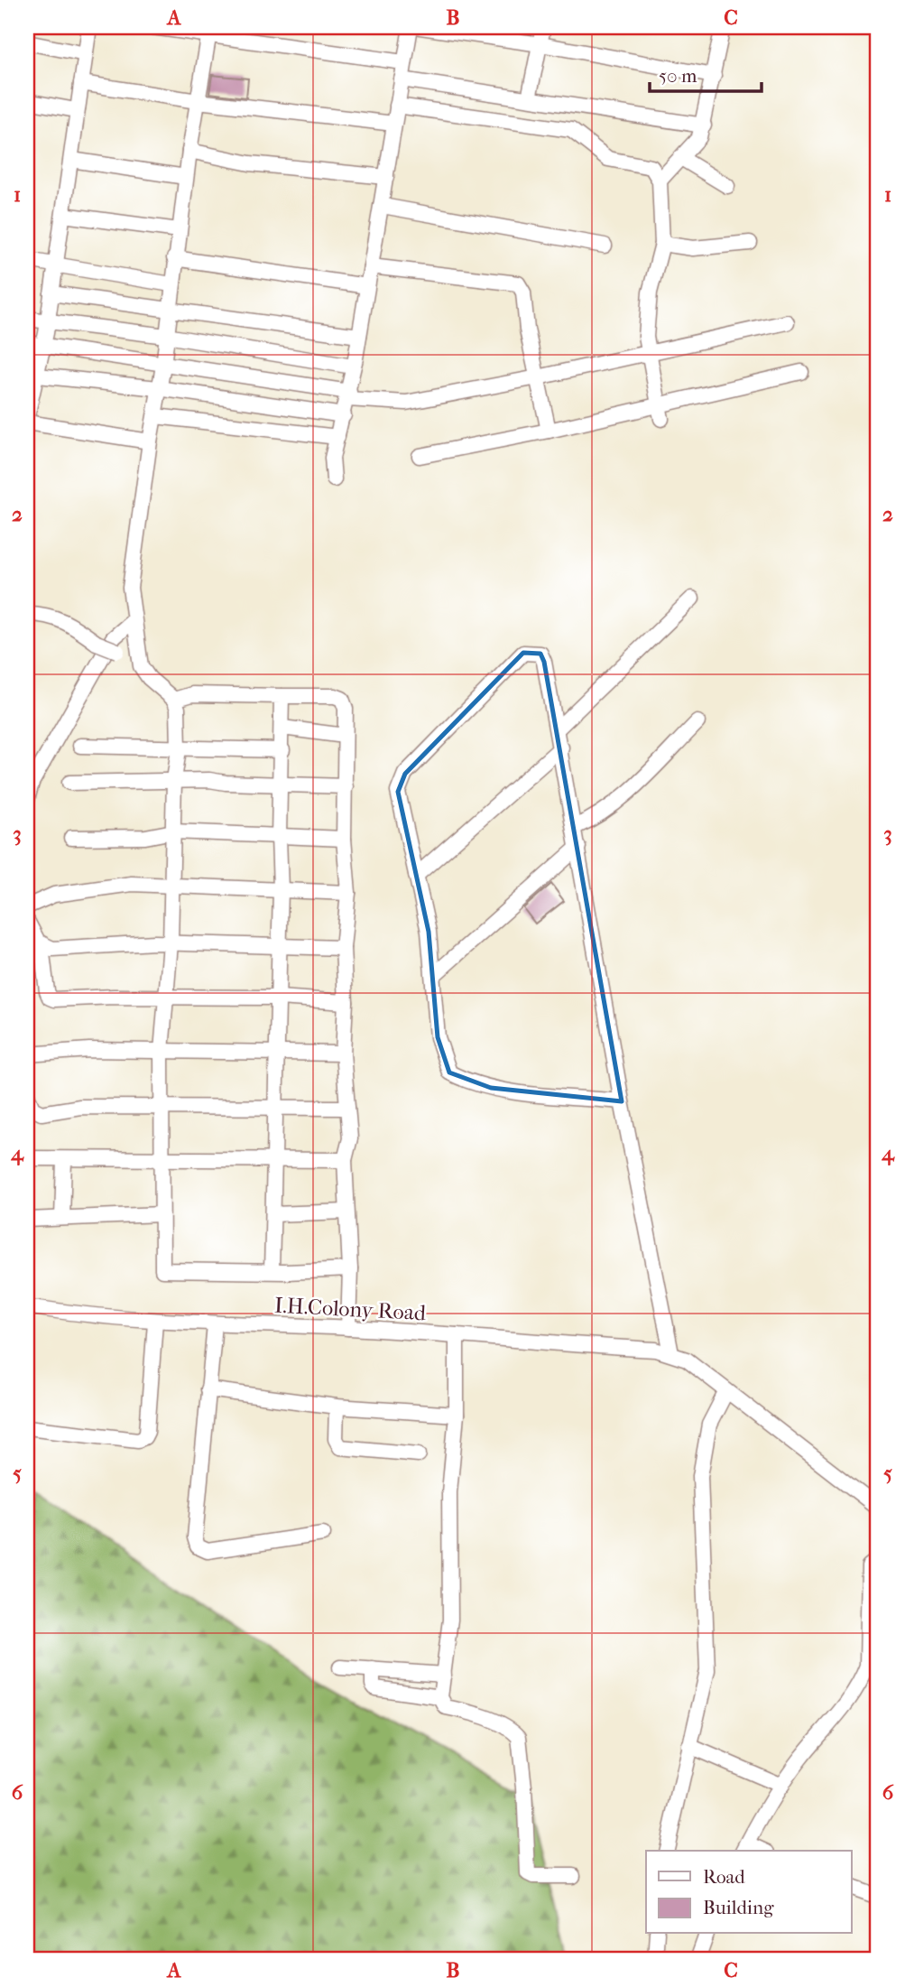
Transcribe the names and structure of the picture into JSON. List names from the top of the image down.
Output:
{
  "streets": {
    "street": ["I.H.Colony Road"]
  },
  "legend": ["Road", "Building"],
  "scale_bar": "50 m",
  "grid": {
    "columns": ["A", "B", "C"],
    "rows": [
      "1",
      "2",
      "3",
      "4",
      "5",
      "6"
    ]
  }
}
